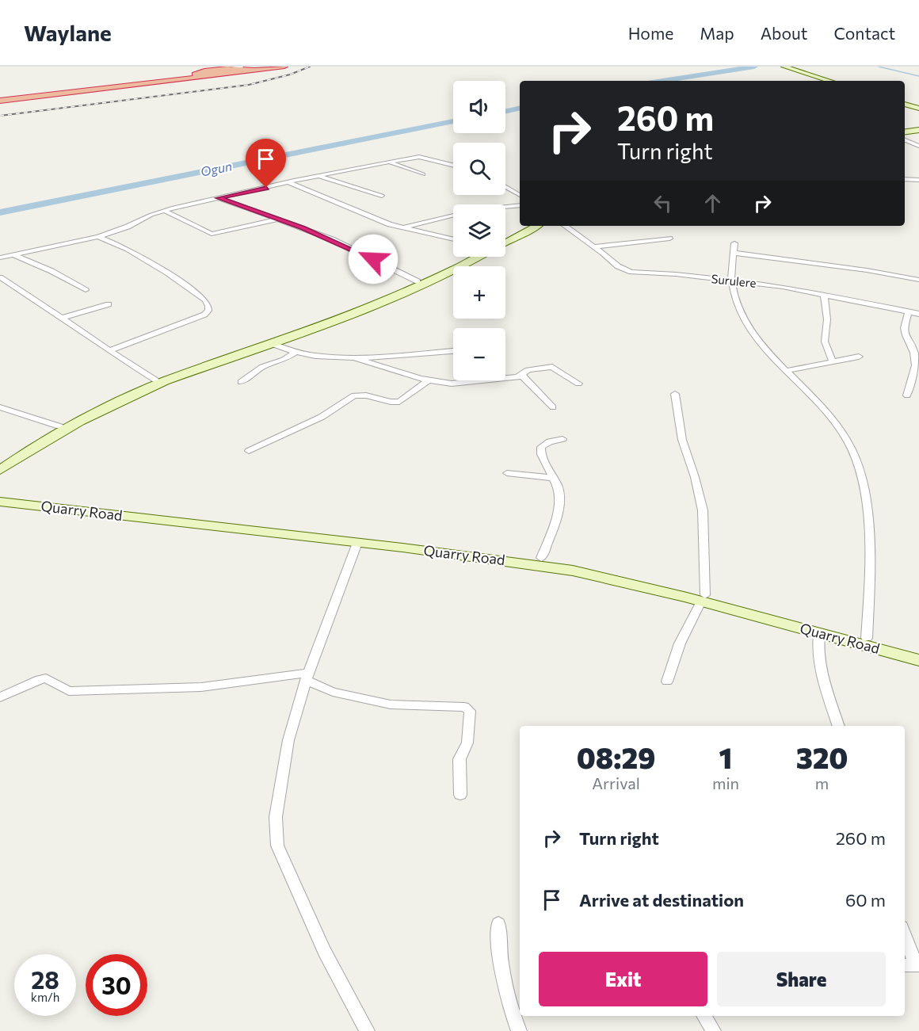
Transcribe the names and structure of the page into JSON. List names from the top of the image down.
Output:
{
  "streets": {
    "main road": ["Quarry Road"],
    "street": ["Surulere"]
  },
  "water": ["Ogun"],
  "page": {
    "header": "Waylane",
    "nav": [
      "Home",
      "Map",
      "About",
      "Contact"
    ],
    "map_buttons": ["+", "−"],
    "turn": ["260 m", "Turn right"],
    "eta": [
      "08:29",
      "Arrival",
      "1",
      "min",
      "320",
      "m"
    ],
    "list": [
      {
        "name": "Turn right",
        "value": "260 m"
      },
      {
        "name": "Arrive at destination",
        "value": "60 m"
      }
    ],
    "buttons": ["Exit", "Share"],
    "speed": "28 km/h",
    "limit": "30"
  }
}
